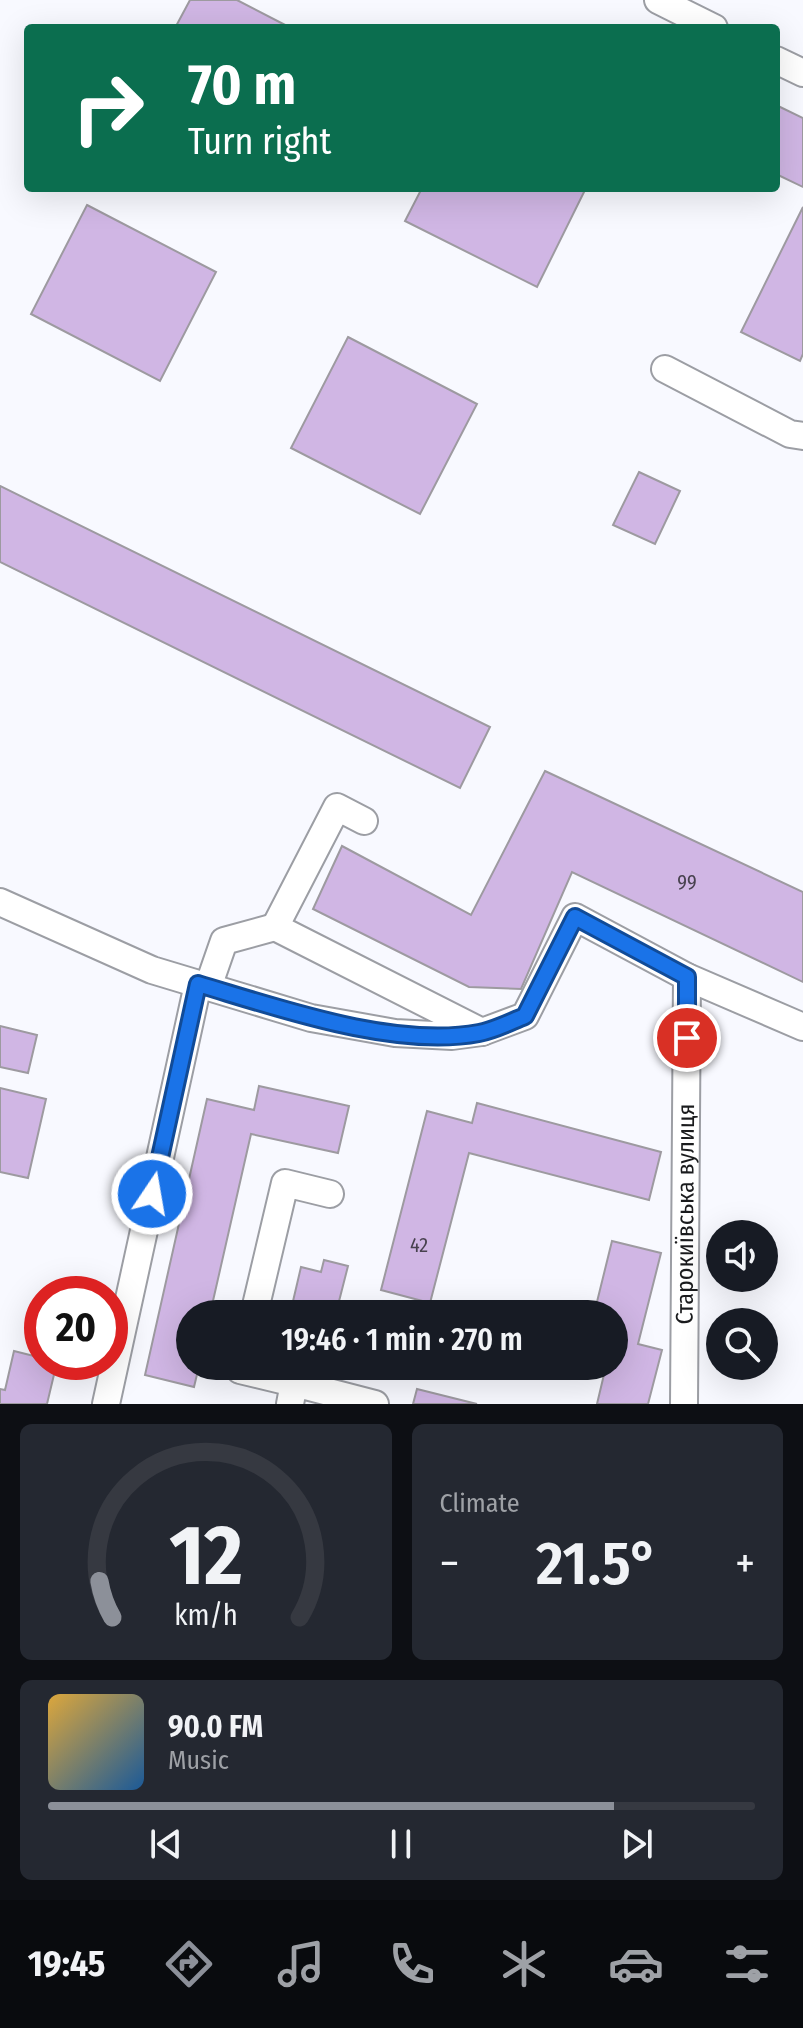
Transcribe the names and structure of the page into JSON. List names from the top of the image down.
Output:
{
  "streets": {
    "street": ["Старокиївська вулиця"]
  },
  "house_numbers": ["99", "42"],
  "page": {
    "turn": ["70 m", "Turn right"],
    "limit": "20",
    "trip": "19:46 · 1 min · 270 m",
    "tile": "Climate",
    "heat": ["−", "21.5°", "+"],
    "song": ["90.0 FM", "Music"],
    "tabs": "19:45",
    "gauge": ["12", "km/h"]
  }
}
